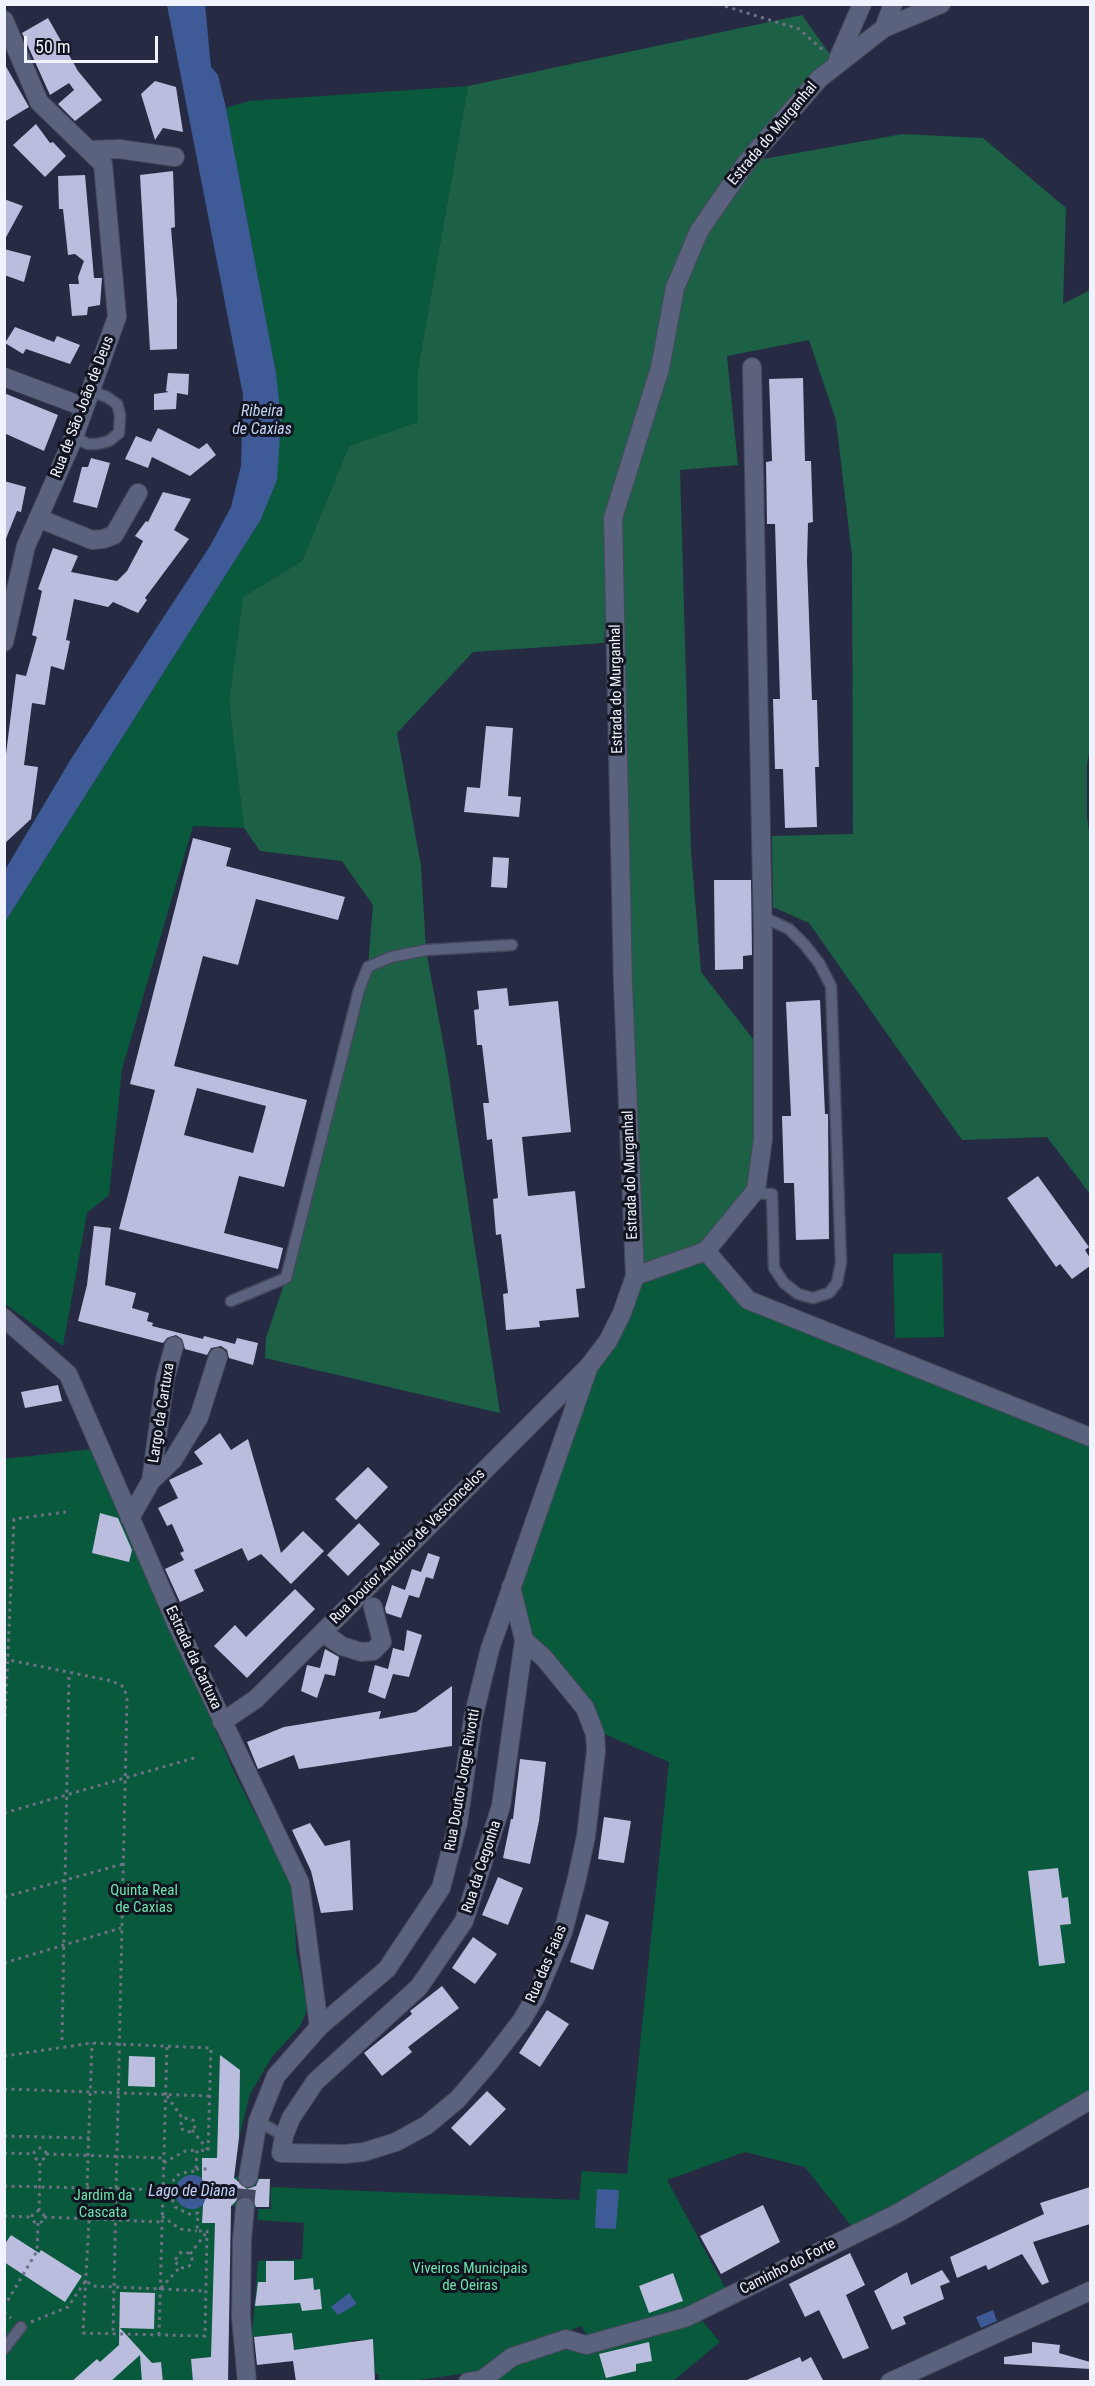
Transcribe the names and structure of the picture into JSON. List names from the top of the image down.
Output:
{
  "streets": {
    "street": [
      "Estrada do Murganhal",
      "Rua de São João de Deus",
      "Largo da Cartuxa",
      "Rua Doutor António de Vasconcelos",
      "Estrada da Cartuxa",
      "Rua Doutor Jorge Rivotti",
      "Rua da Cegonha",
      "Rua das Faias",
      "Caminho do Forte"
    ]
  },
  "crossings": [
    ["Estrada do Murganhal", "Rua Doutor António de Vasconcelos"],
    ["Estrada do Murganhal", "Rua Doutor Jorge Rivotti"],
    ["Largo da Cartuxa", "Estrada da Cartuxa"],
    ["Rua Doutor António de Vasconcelos", "Estrada da Cartuxa"],
    ["Rua Doutor António de Vasconcelos", "Rua Doutor Jorge Rivotti"],
    ["Estrada da Cartuxa", "Rua Doutor Jorge Rivotti"],
    ["Rua Doutor Jorge Rivotti", "Rua da Cegonha"],
    ["Rua da Cegonha", "Rua das Faias"]
  ],
  "water": ["Ribeira de Caxias", "Lago de Diana"],
  "parks": ["Quinta Real de Caxias", "Jardim da Cascata", "Viveiros Municipais de Oeiras"],
  "scale_bar": "50 m"
}
